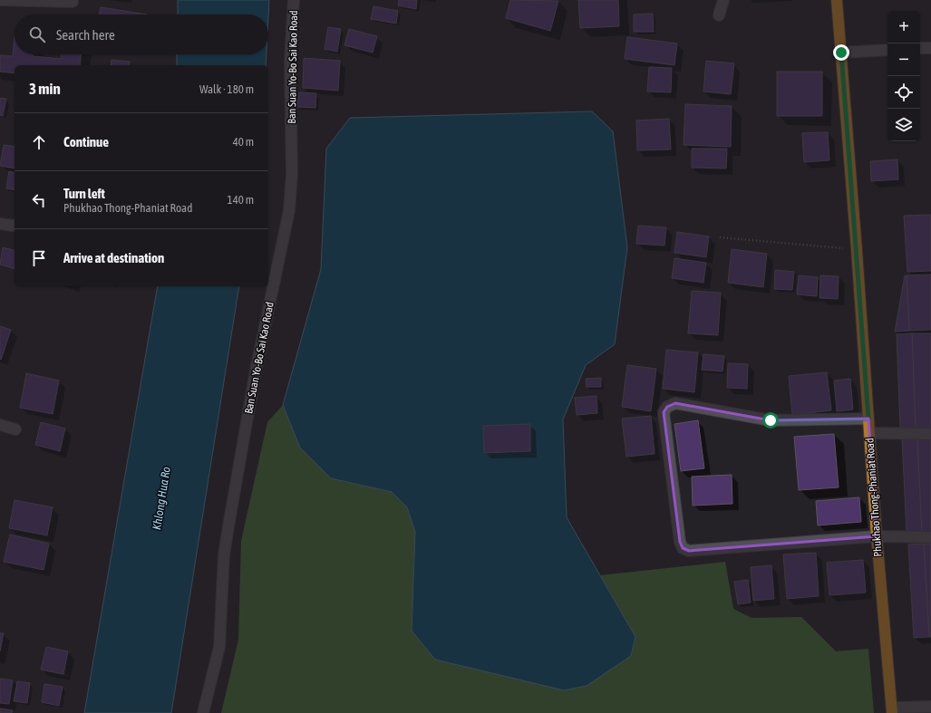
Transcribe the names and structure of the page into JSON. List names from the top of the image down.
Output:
{
  "streets": {
    "main road": ["Phukhao Thong-Phaniat Road"],
    "street": ["Ban Suan Yo-Bo Sai Kao Road"]
  },
  "water": ["Khlong Hua Ro"],
  "page": {
    "map_buttons": ["+", "−"],
    "search": "Search here",
    "heading": ["3 min", "Walk · 180 m"],
    "list": [
      ["Continue", "40 m"],
      ["Turn left", "Phukhao Thong-Phaniat Road", "140 m"],
      "Arrive at destination"
    ]
  }
}
